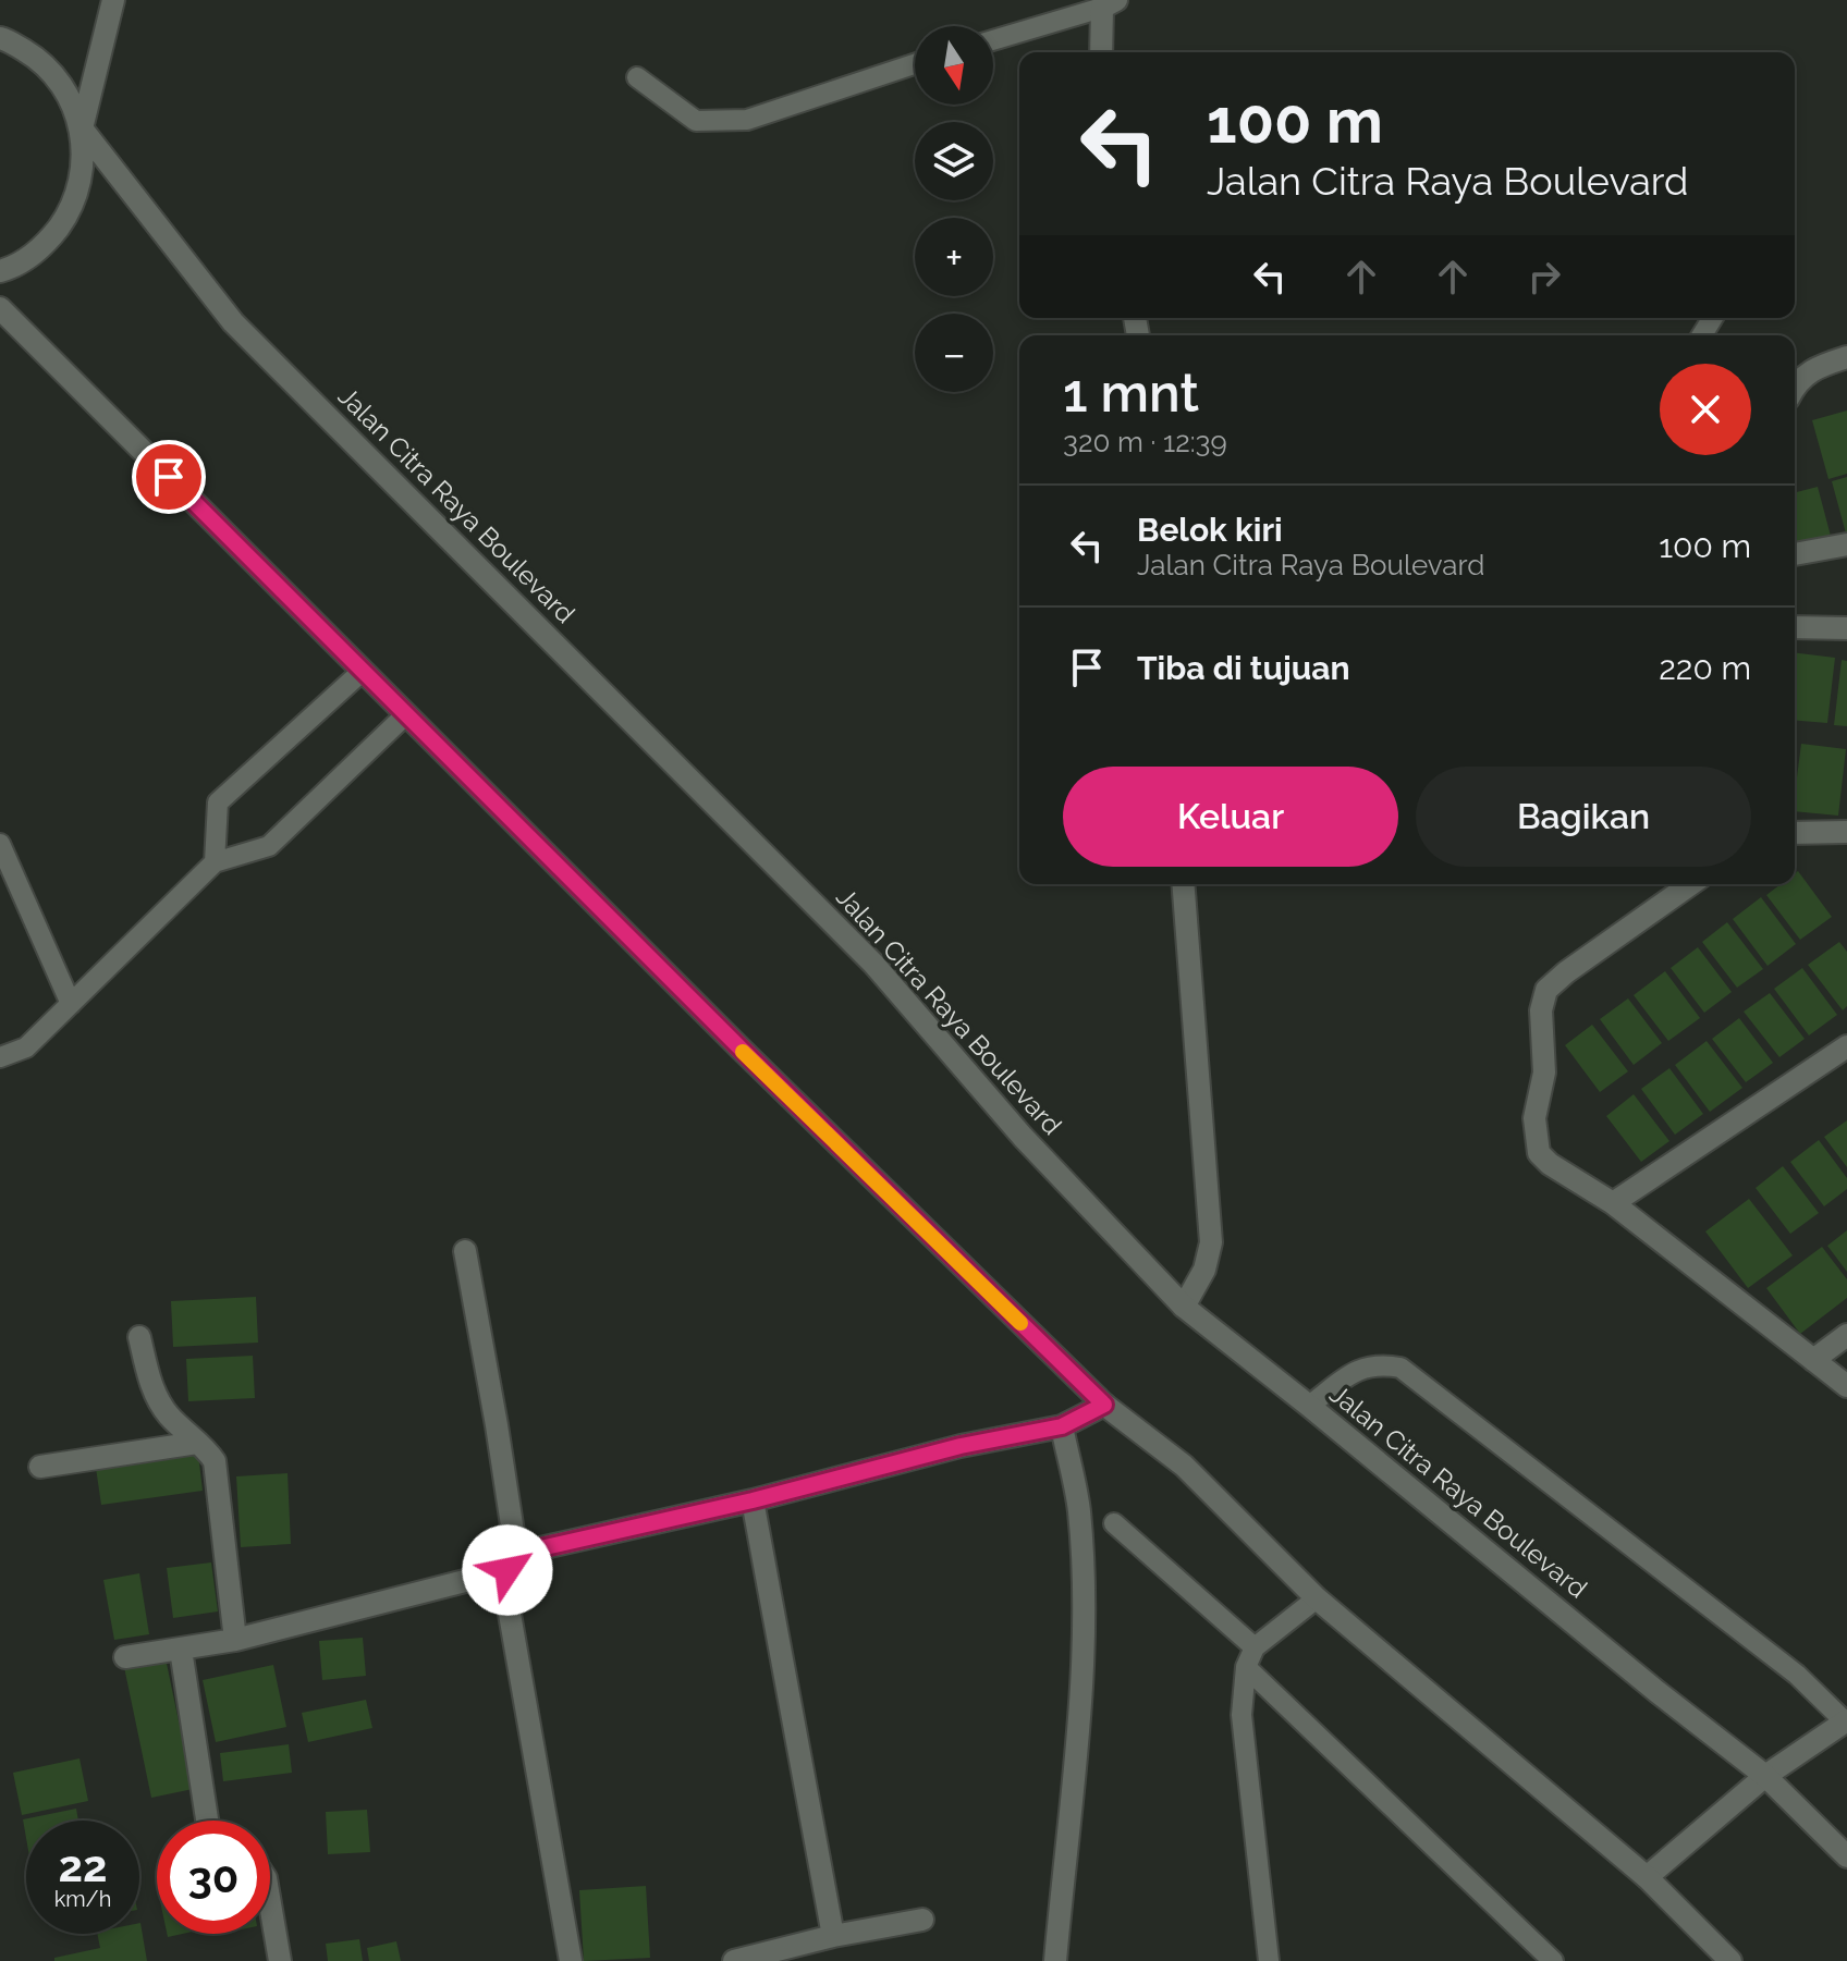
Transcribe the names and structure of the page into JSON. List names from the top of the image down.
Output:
{
  "streets": {
    "street": ["Jalan Citra Raya Boulevard"]
  },
  "north": "bottom",
  "page": {
    "map_buttons": ["+", "−"],
    "turn": ["100 m", "Jalan Citra Raya Boulevard"],
    "heading": ["1 mnt", "320 m · 12:39"],
    "list": [
      {
        "name": "Belok kiri",
        "note": "Jalan Citra Raya Boulevard",
        "value": "100 m"
      },
      {
        "name": "Tiba di tujuan",
        "value": "220 m"
      }
    ],
    "buttons": ["Keluar", "Bagikan"],
    "speed": "22 km/h",
    "limit": "30"
  }
}
